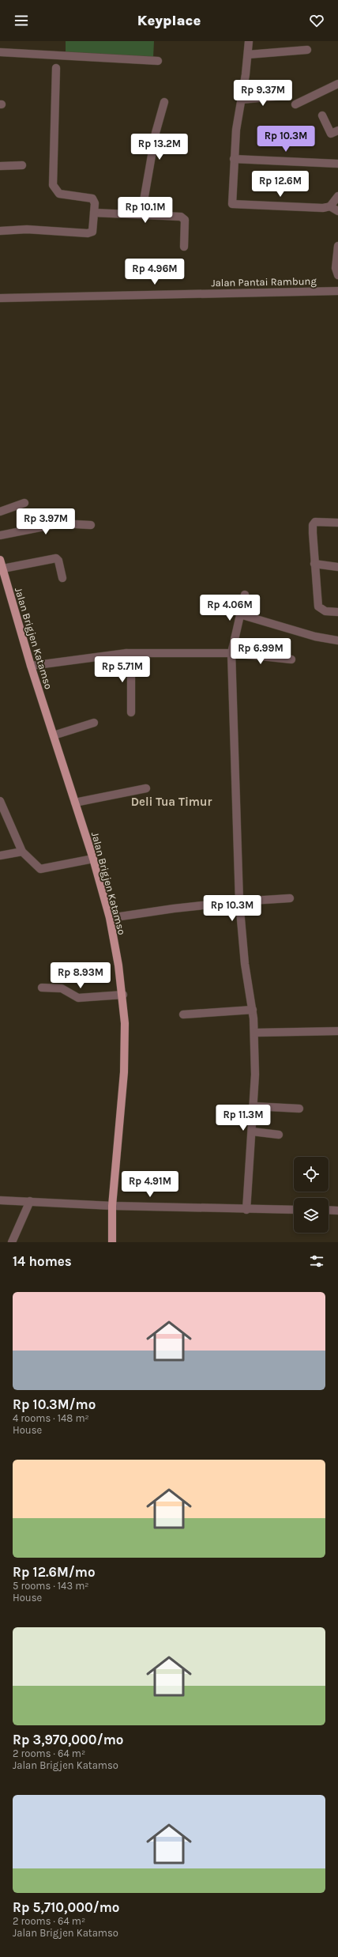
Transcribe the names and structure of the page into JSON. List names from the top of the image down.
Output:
{
  "streets": {
    "main road": ["Jalan Brigjen Katamso"],
    "street": ["Jalan Pantai Rambung"]
  },
  "districts": ["Deli Tua Timur"],
  "page": {
    "header": "Keyplace",
    "price": [
      "Rp 9.37M",
      "Rp 10.3M",
      "Rp 13.2M",
      "Rp 12.6M",
      "Rp 10.1M",
      "Rp 4.96M",
      "Rp 3.97M",
      "Rp 4.06M",
      "Rp 6.99M",
      "Rp 5.71M",
      "Rp 10.3M",
      "Rp 8.93M",
      "Rp 11.3M",
      "Rp 4.91M"
    ],
    "heading": "14 homes",
    "list": [
      {
        "name": "Rp 10.3M/mo",
        "note": "4 rooms · 148 m² · House"
      },
      {
        "name": "Rp 12.6M/mo",
        "note": "5 rooms · 143 m² · House"
      },
      {
        "name": "Rp 3,970,000/mo",
        "note": "2 rooms · 64 m² · Jalan Brigjen Katamso"
      },
      {
        "name": "Rp 5,710,000/mo",
        "note": "2 rooms · 64 m² · Jalan Brigjen Katamso"
      }
    ]
  }
}
